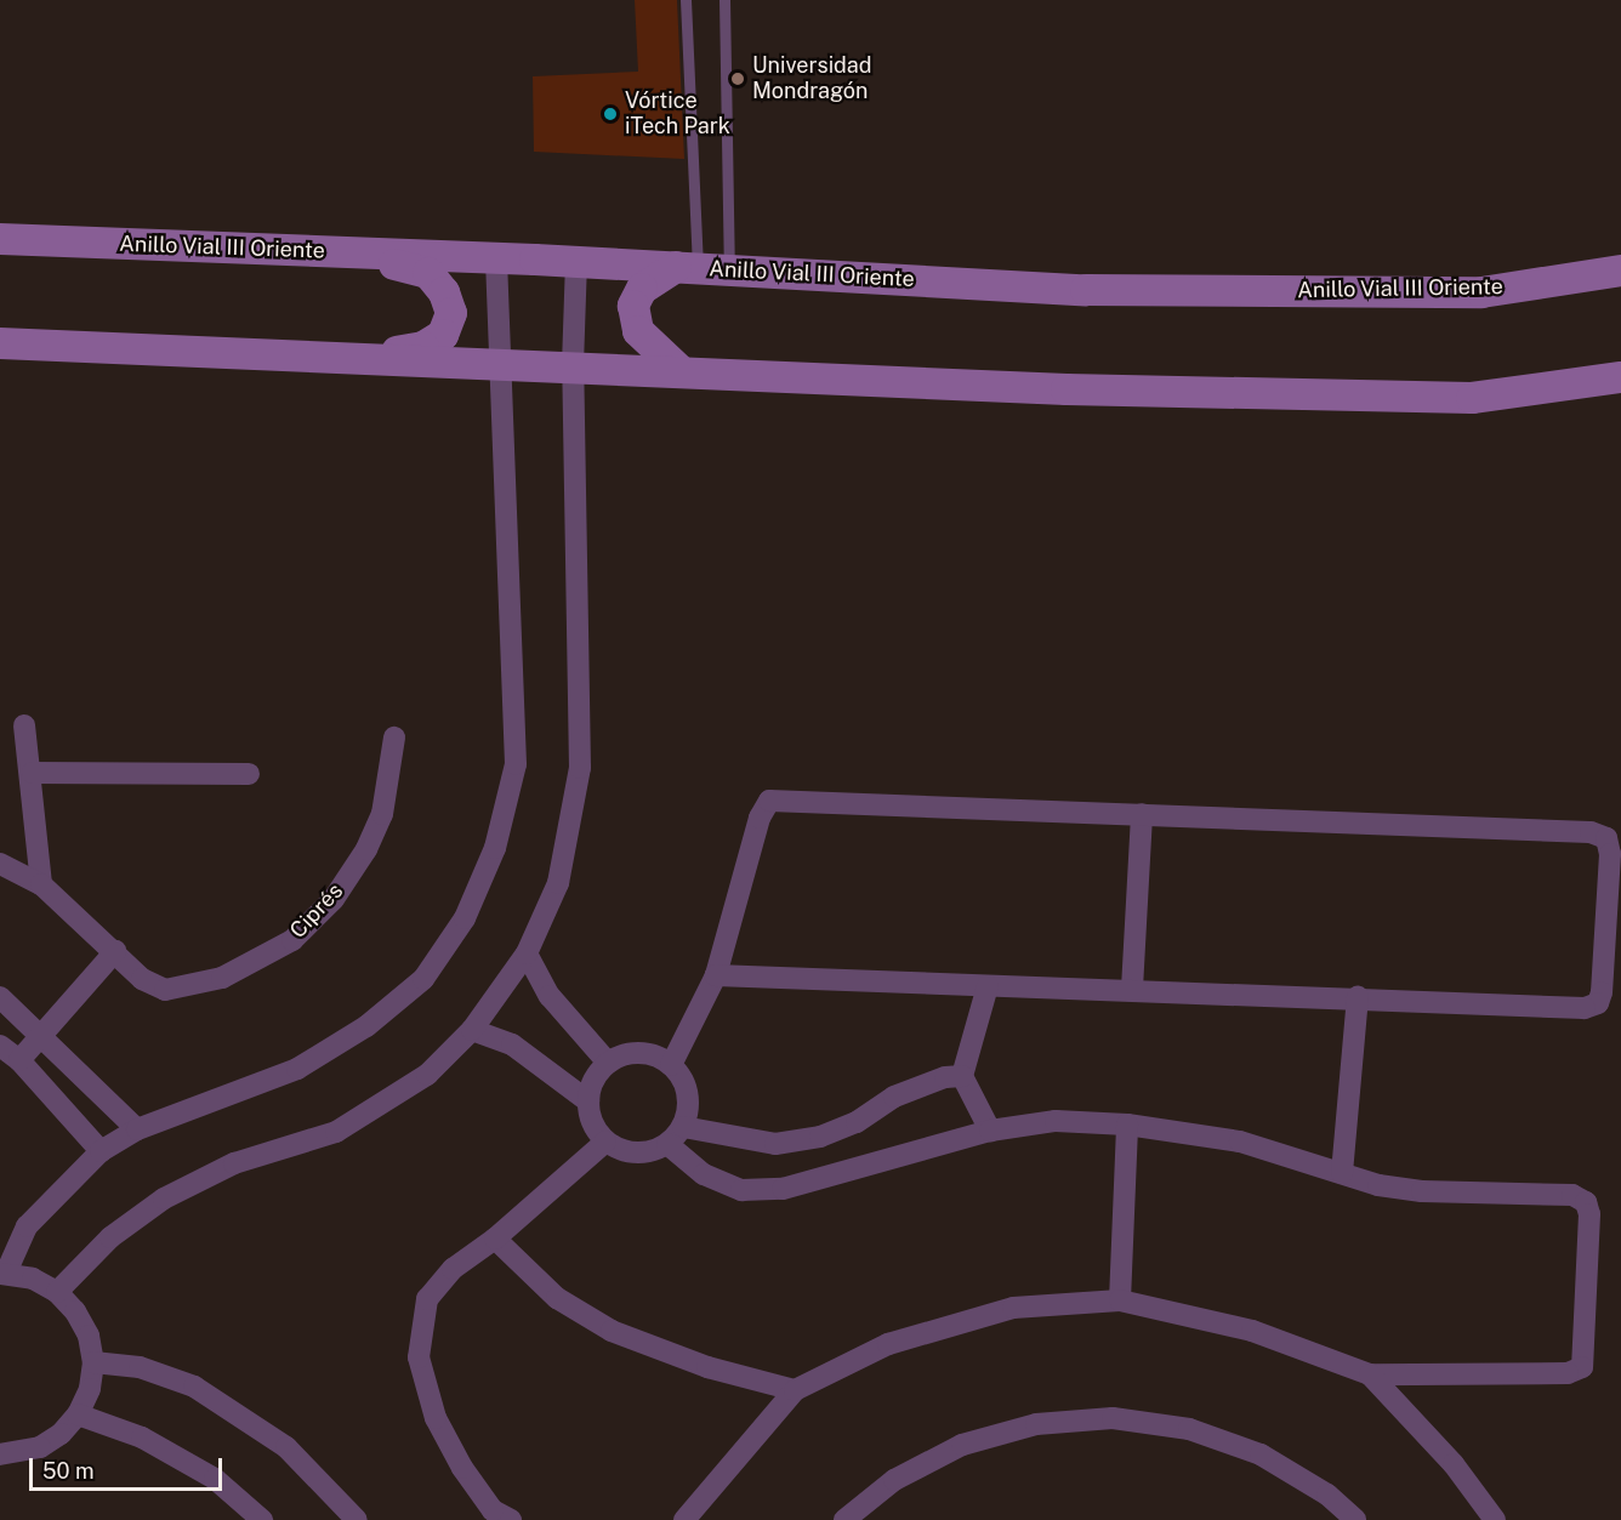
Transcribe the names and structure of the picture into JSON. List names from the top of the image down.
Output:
{
  "streets": {
    "main road": ["Anillo Vial III Oriente"],
    "street": ["Ciprés"]
  },
  "places": ["Universidad Mondragón", "Vórtice iTech Park"],
  "scale_bar": "50 m"
}
